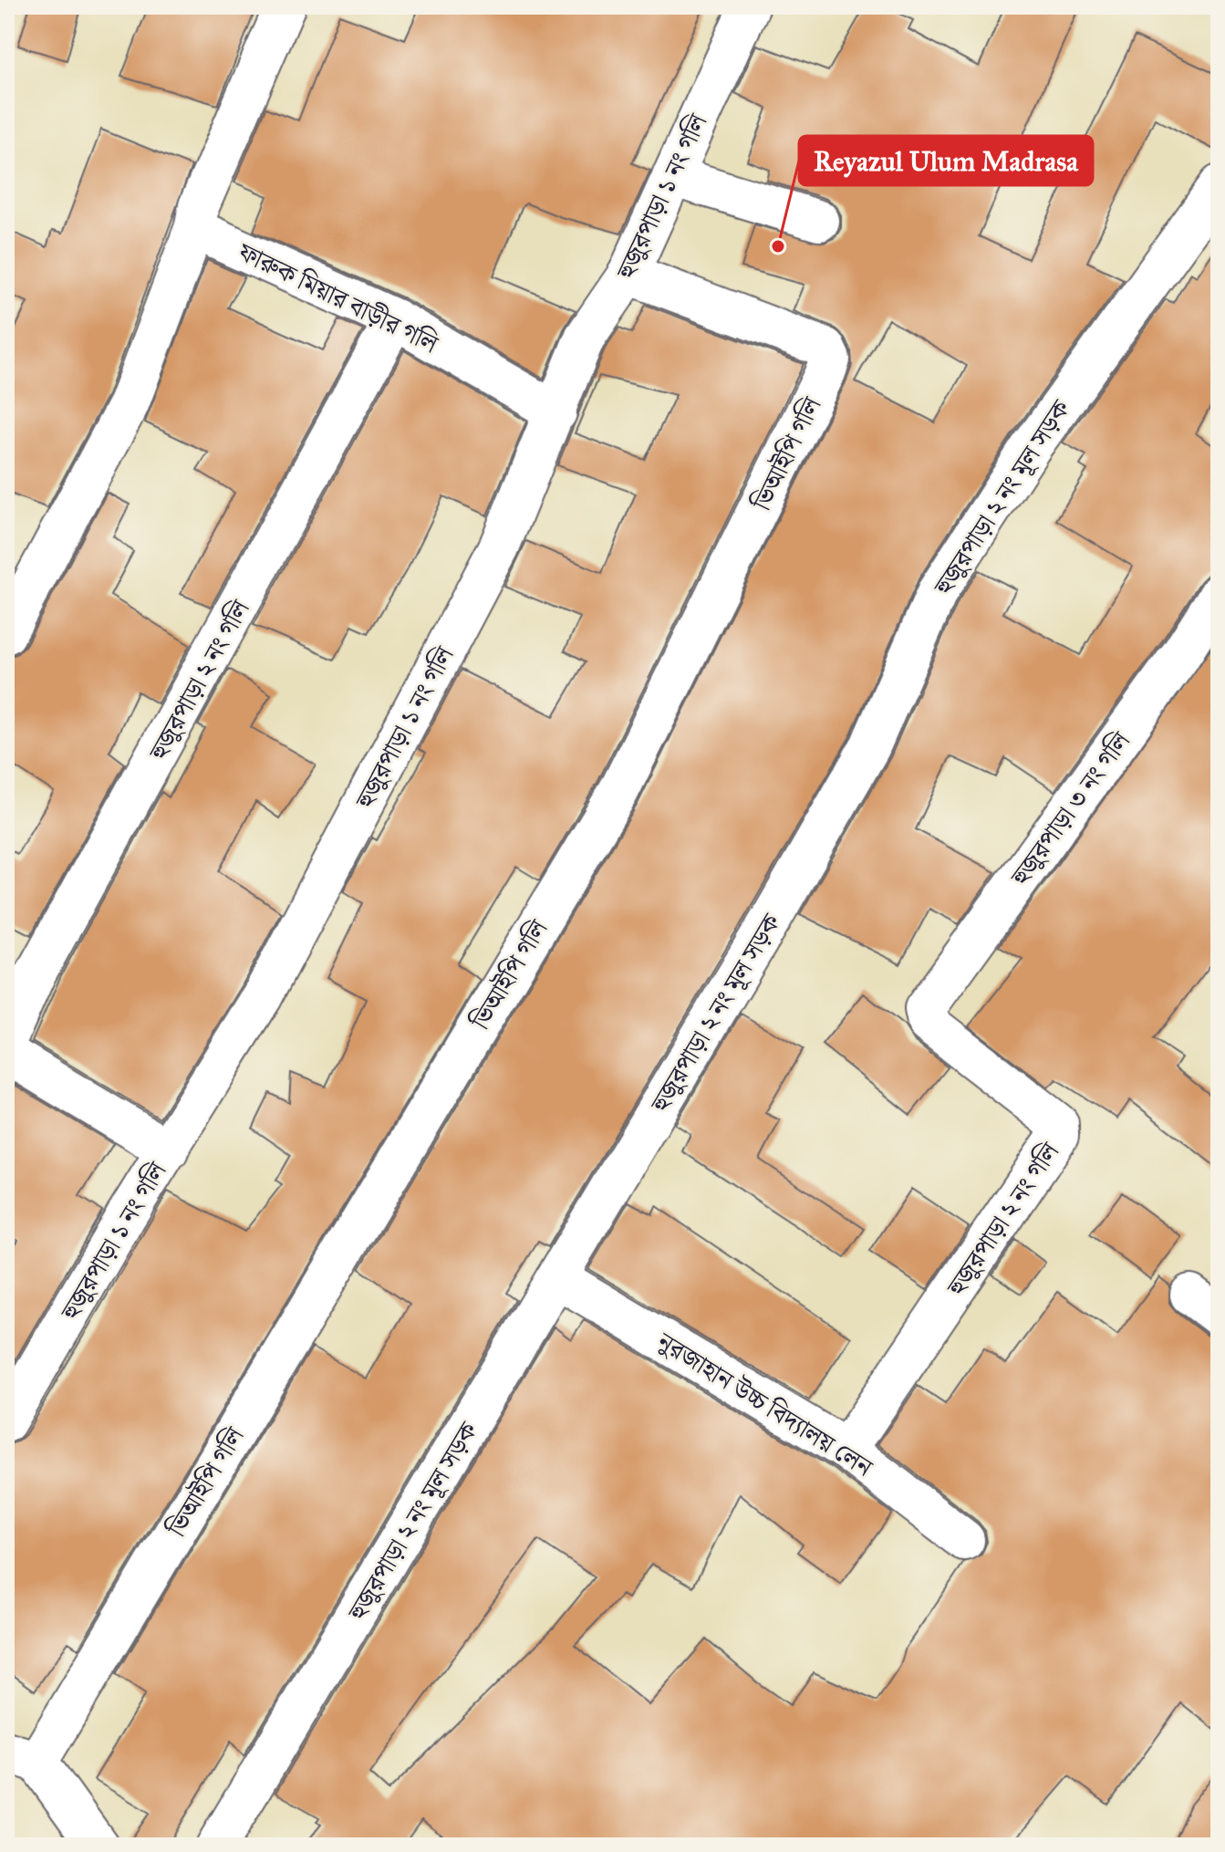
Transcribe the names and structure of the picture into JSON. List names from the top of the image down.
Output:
{
  "streets": {
    "street": [
      "হুজুরপাড়া ১ নং গলি",
      "ফারুক মিয়ার বাড়ীর গলি",
      "ভিআইপি গলি",
      "হুজুরপাড়া ২ নং মূল সড়ক",
      "হুজুরপাড়া ২ নং গলি",
      "হুজুরপাড়া ৩ নং গলি",
      "নুরজাহান উচ্চ বিদ্যালয় লেন"
    ]
  },
  "crossings": [
    ["হুজুরপাড়া ১ নং গলি", "ফারুক মিয়ার বাড়ীর গলি"],
    ["হুজুরপাড়া ১ নং গলি", "ভিআইপি গলি"],
    ["ফারুক মিয়ার বাড়ীর গলি", "হুজুরপাড়া ২ নং গলি"],
    ["হুজুরপাড়া ২ নং মূল সড়ক", "নুরজাহান উচ্চ বিদ্যালয় লেন"],
    ["হুজুরপাড়া ২ নং গলি", "হুজুরপাড়া ৩ নং গলি"],
    ["হুজুরপাড়া ২ নং গলি", "নুরজাহান উচ্চ বিদ্যালয় লেন"]
  ],
  "places": ["Reyazul Ulum Madrasa"]
}
